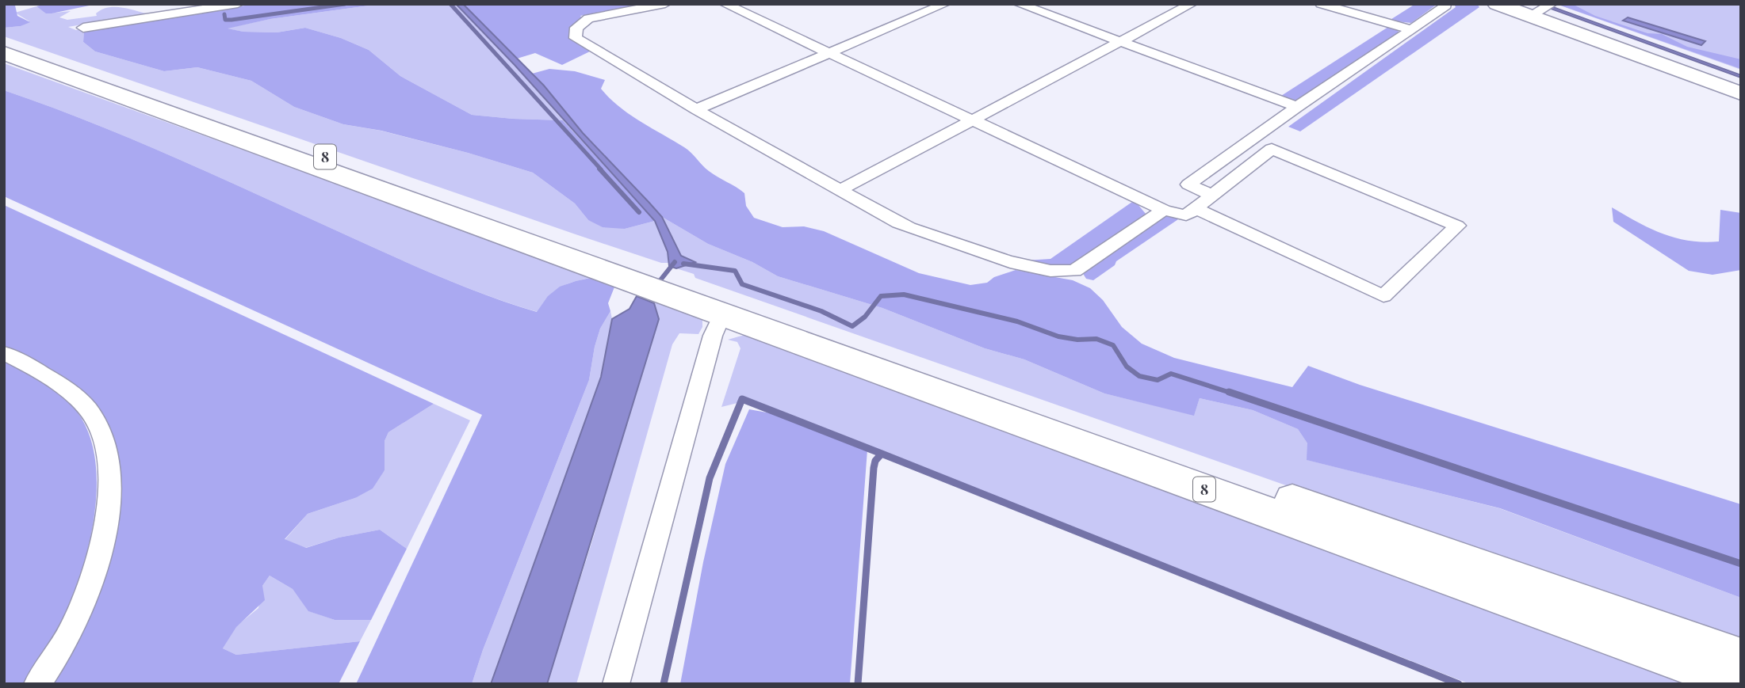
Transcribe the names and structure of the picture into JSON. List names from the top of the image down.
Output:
{
  "streets": {
    "main road": ["8"]
  }
}
